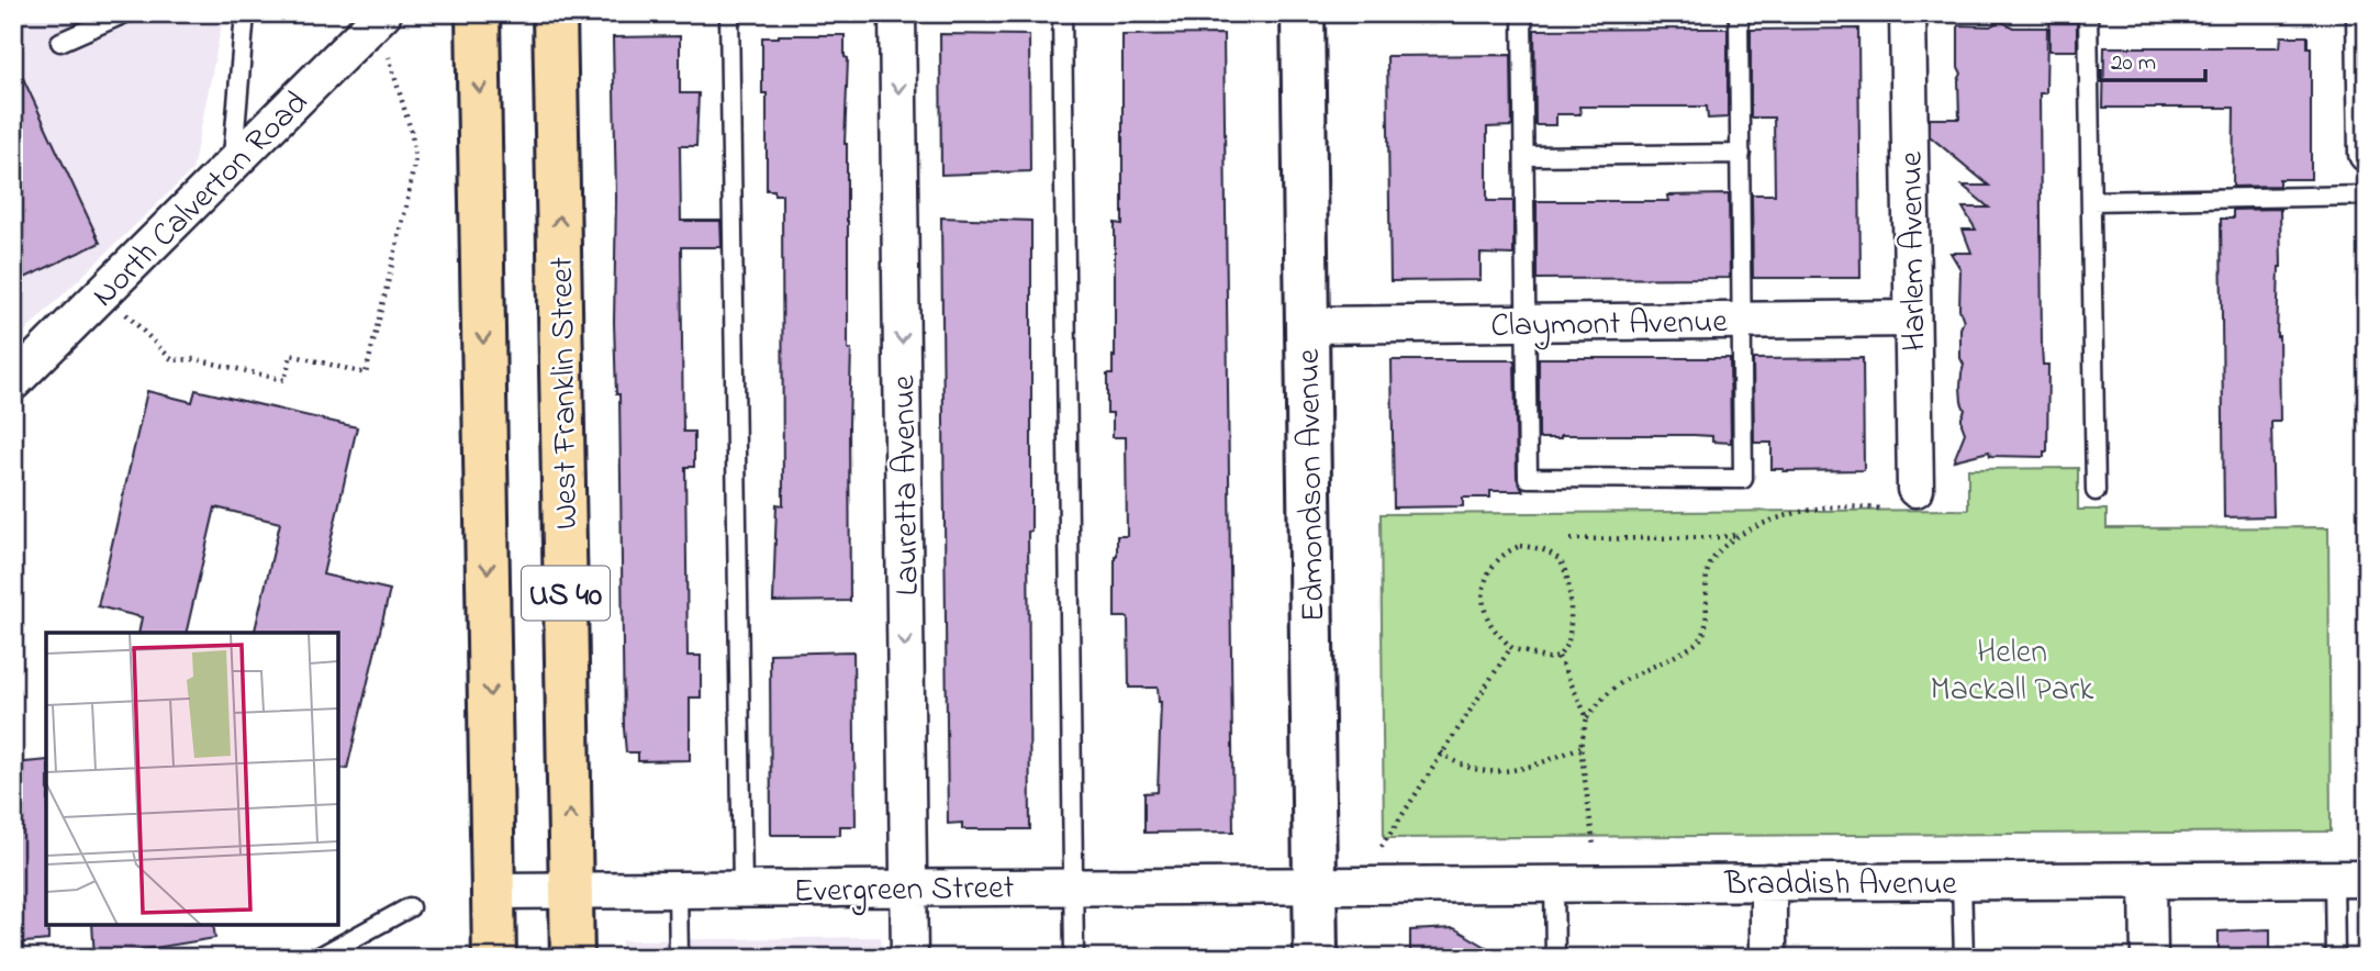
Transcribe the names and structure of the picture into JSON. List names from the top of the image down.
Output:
{
  "streets": {
    "main road": ["West Franklin Street", "Edmondson Avenue", "US 40"],
    "street": [
      "North Calverton Road",
      "Harlem Avenue",
      "Claymont Avenue",
      "Lauretta Avenue",
      "Braddish Avenue",
      "Evergreen Street"
    ]
  },
  "crossings": [
    ["Harlem Avenue", "Claymont Avenue"],
    ["Claymont Avenue", "Edmondson Avenue"],
    ["West Franklin Street", "Evergreen Street"],
    ["Lauretta Avenue", "Evergreen Street"],
    ["Edmondson Avenue", "Braddish Avenue"],
    ["Edmondson Avenue", "Evergreen Street"],
    ["US 40", "Evergreen Street"],
    ["Braddish Avenue", "Evergreen Street"]
  ],
  "one_way": ["Lauretta Avenue"],
  "parks": ["Helen Mackall Park"],
  "scale_bar": "20 m"
}
